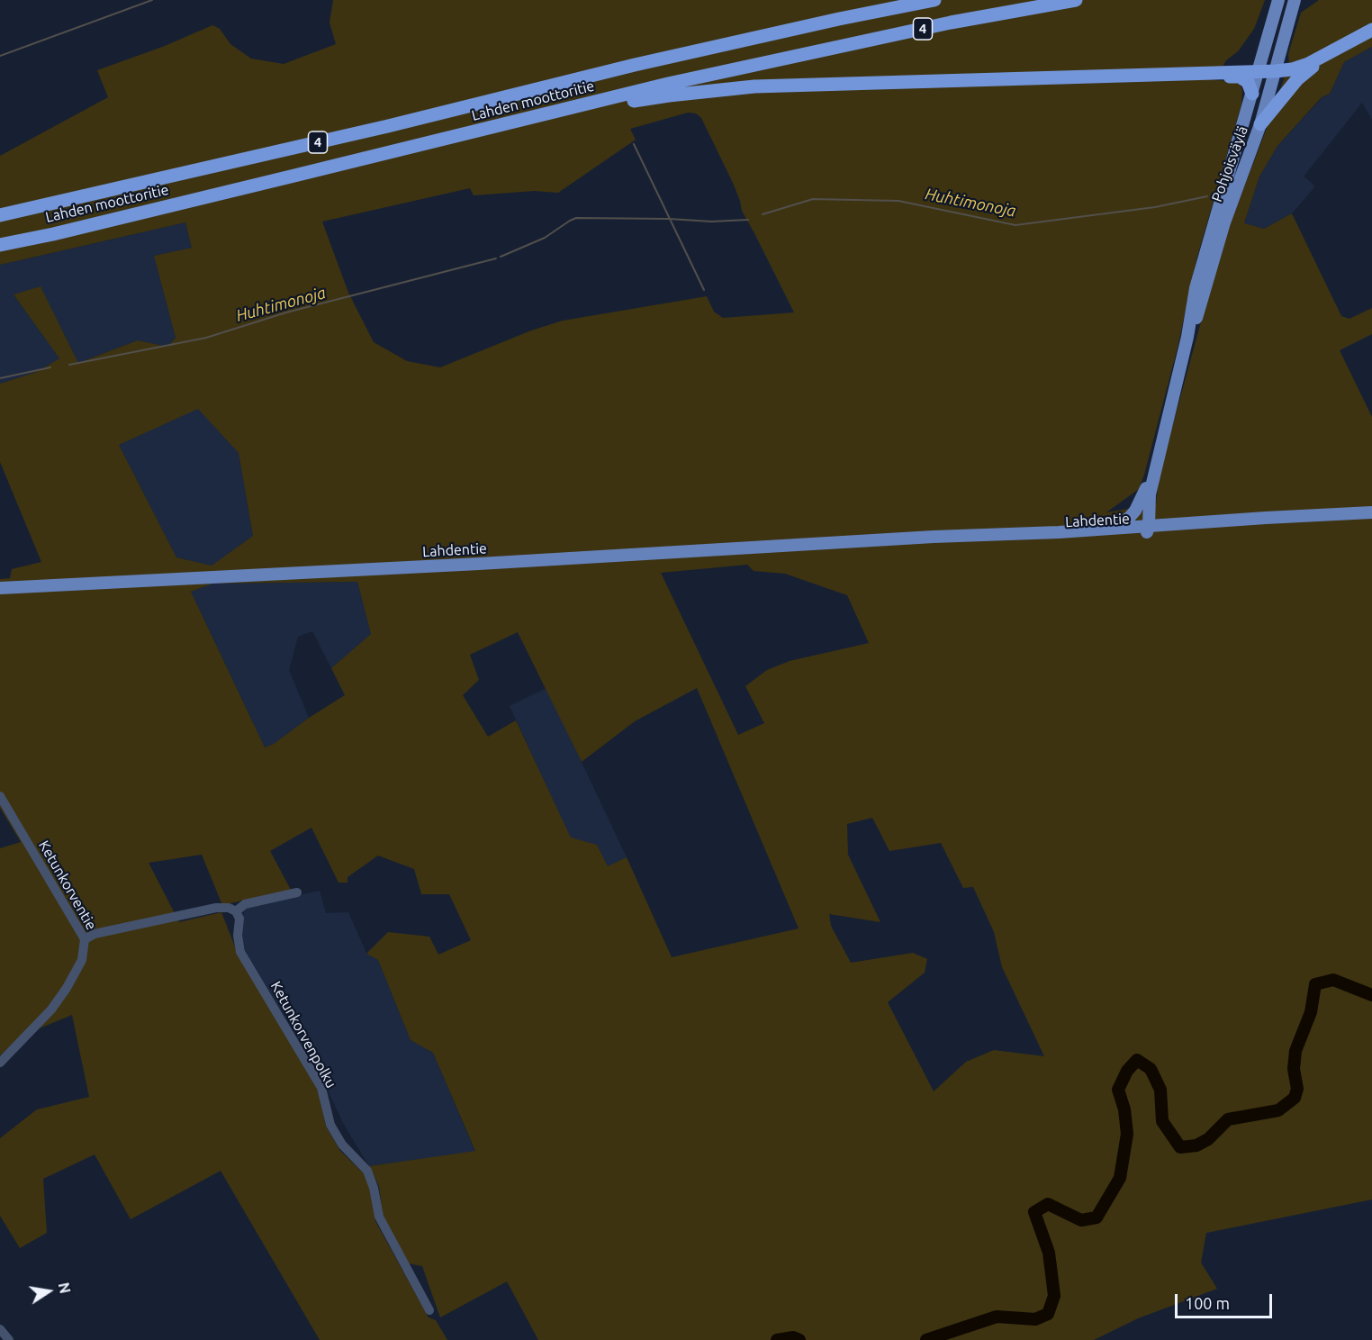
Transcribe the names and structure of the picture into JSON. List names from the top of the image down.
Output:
{
  "streets": {
    "highway": ["4", "Lahden moottoritie"],
    "main road": ["Pohjoisväylä", "Lahdentie"],
    "street": ["Ketunkorventie", "Ketunkorvenpolku"]
  },
  "crossings": [
    ["Pohjoisväylä", "Lahdentie"]
  ],
  "water": ["Huhtimonoja"],
  "scale_bar": "100 m",
  "north": "right"
}
